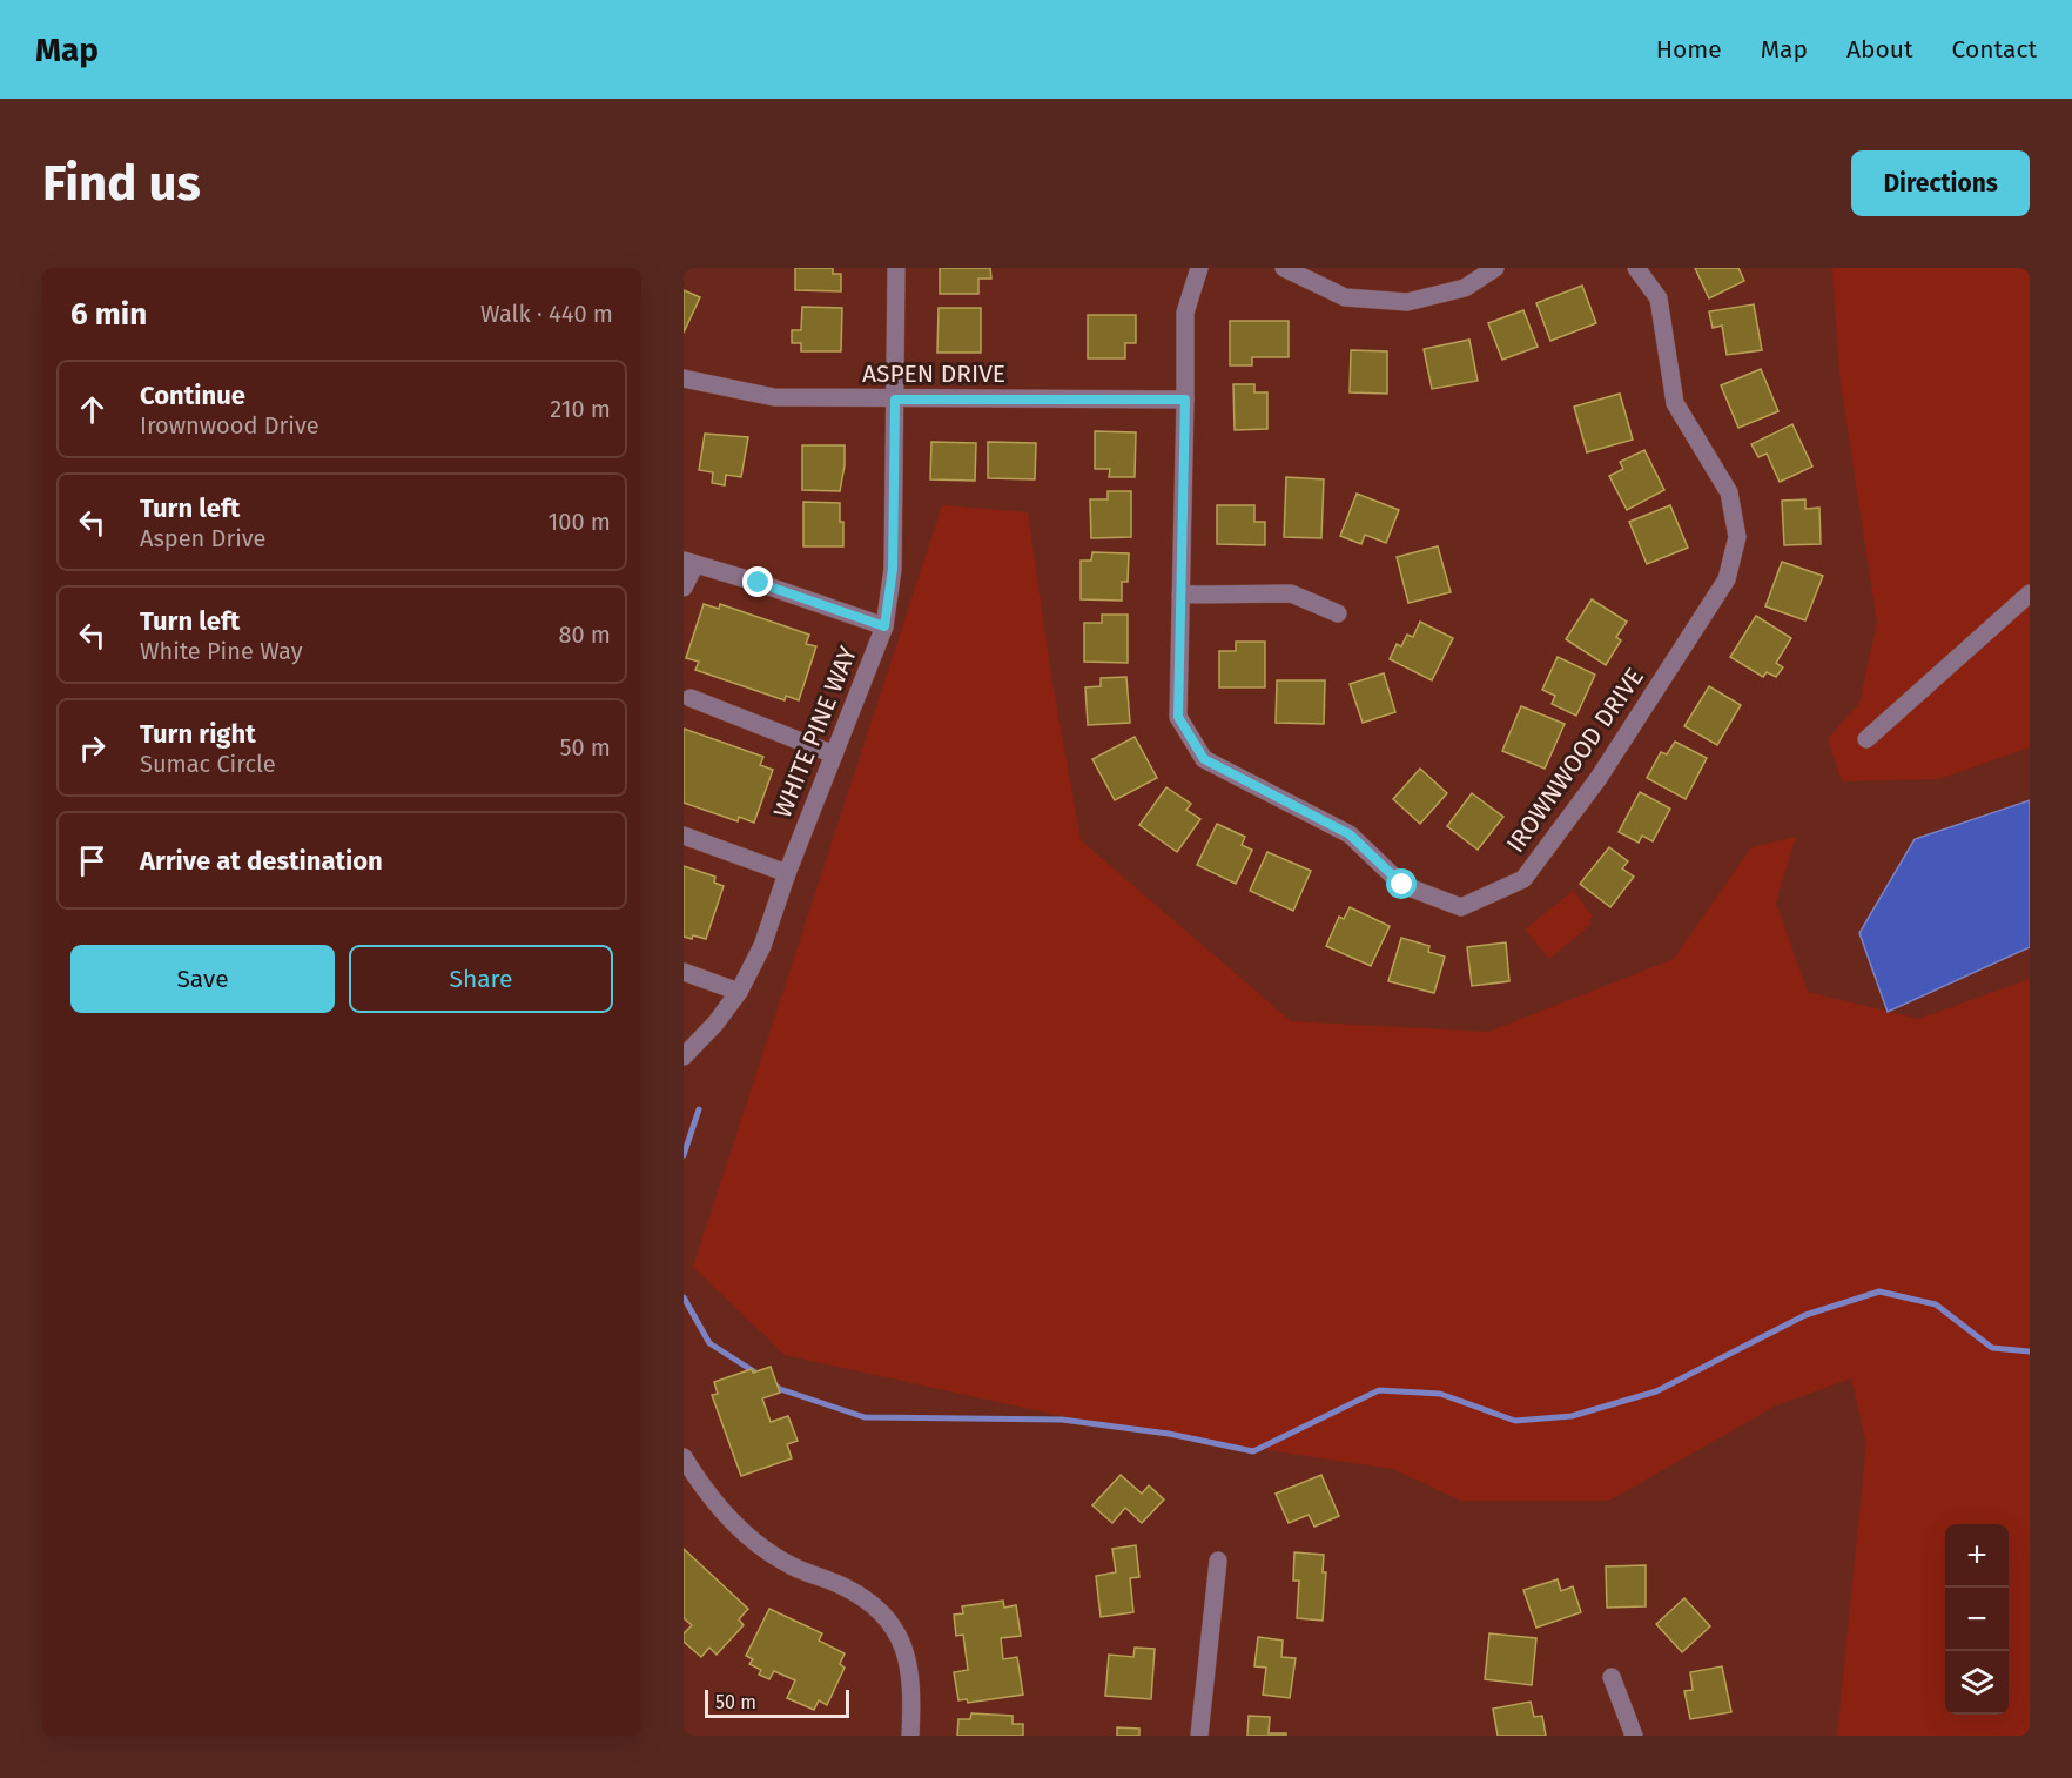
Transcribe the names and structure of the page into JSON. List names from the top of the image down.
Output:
{
  "streets": {
    "street": ["ASPEN DRIVE", "WHITE PINE WAY", "IROWNWOOD DRIVE"]
  },
  "crossings": [
    ["ASPEN DRIVE", "WHITE PINE WAY"],
    ["ASPEN DRIVE", "IROWNWOOD DRIVE"]
  ],
  "scale_bar": "50 m",
  "page": {
    "header": "Map",
    "nav": [
      "Home",
      "Map",
      "About",
      "Contact"
    ],
    "buttons": [
      "Directions",
      ["Save", "Share"]
    ],
    "title": "Find us",
    "heading": ["6 min", "Walk · 440 m"],
    "list": [
      ["Continue", "Irownwood Drive", "210 m"],
      ["Turn left", "Aspen Drive", "100 m"],
      ["Turn left", "White Pine Way", "80 m"],
      ["Turn right", "Sumac Circle", "50 m"],
      "Arrive at destination"
    ],
    "map_buttons": ["+", "−"],
    "scale": "50 m"
  }
}
